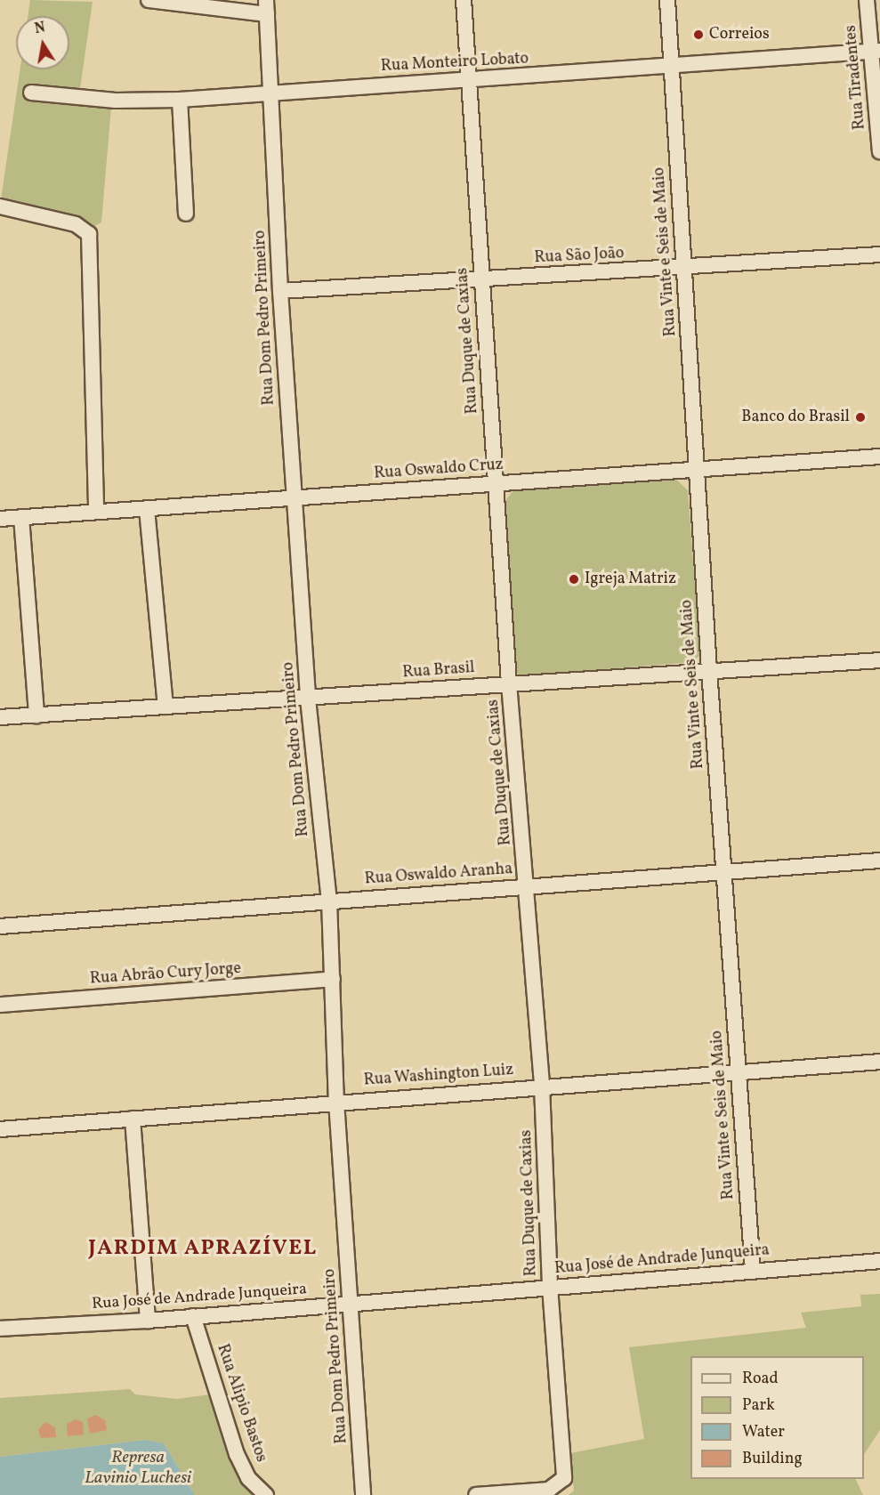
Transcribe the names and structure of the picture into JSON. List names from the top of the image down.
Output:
{
  "streets": {
    "street": [
      "Rua Monteiro Lobato",
      "Rua Tiradentes",
      "Rua Vinte e Seis de Maio",
      "Rua São João",
      "Rua Dom Pedro Primeiro",
      "Rua Duque de Caxias",
      "Rua Oswaldo Cruz",
      "Rua Brasil",
      "Rua Oswaldo Aranha",
      "Rua Abrão Cury Jorge",
      "Rua Washington Luiz",
      "Rua José de Andrade Junqueira",
      "Rua Alipio Bastos"
    ]
  },
  "crossings": [
    ["Rua Monteiro Lobato", "Rua Tiradentes"],
    ["Rua Monteiro Lobato", "Rua Vinte e Seis de Maio"],
    ["Rua Monteiro Lobato", "Rua Dom Pedro Primeiro"],
    ["Rua Monteiro Lobato", "Rua Duque de Caxias"],
    ["Rua Vinte e Seis de Maio", "Rua São João"],
    ["Rua Vinte e Seis de Maio", "Rua Oswaldo Cruz"],
    ["Rua Vinte e Seis de Maio", "Rua Brasil"],
    ["Rua Vinte e Seis de Maio", "Rua Oswaldo Aranha"],
    ["Rua Vinte e Seis de Maio", "Rua Washington Luiz"],
    ["Rua Vinte e Seis de Maio", "Rua José de Andrade Junqueira"],
    ["Rua São João", "Rua Dom Pedro Primeiro"],
    ["Rua São João", "Rua Duque de Caxias"],
    ["Rua Dom Pedro Primeiro", "Rua Oswaldo Cruz"],
    ["Rua Dom Pedro Primeiro", "Rua Brasil"],
    ["Rua Dom Pedro Primeiro", "Rua Oswaldo Aranha"],
    ["Rua Dom Pedro Primeiro", "Rua Abrão Cury Jorge"],
    ["Rua Dom Pedro Primeiro", "Rua Washington Luiz"],
    ["Rua Dom Pedro Primeiro", "Rua José de Andrade Junqueira"],
    ["Rua Duque de Caxias", "Rua Oswaldo Cruz"],
    ["Rua Duque de Caxias", "Rua Brasil"],
    ["Rua Duque de Caxias", "Rua Oswaldo Aranha"],
    ["Rua Duque de Caxias", "Rua Washington Luiz"],
    ["Rua Duque de Caxias", "Rua José de Andrade Junqueira"],
    ["Rua José de Andrade Junqueira", "Rua Alipio Bastos"]
  ],
  "districts": ["JARDIM APRAZÍVEL"],
  "water": ["Represa Lavinio Luchesi"],
  "places": ["Correios", "Banco do Brasil", "Igreja Matriz"],
  "legend": [
    "Road",
    "Park",
    "Water",
    "Building"
  ],
  "north": "top"
}
